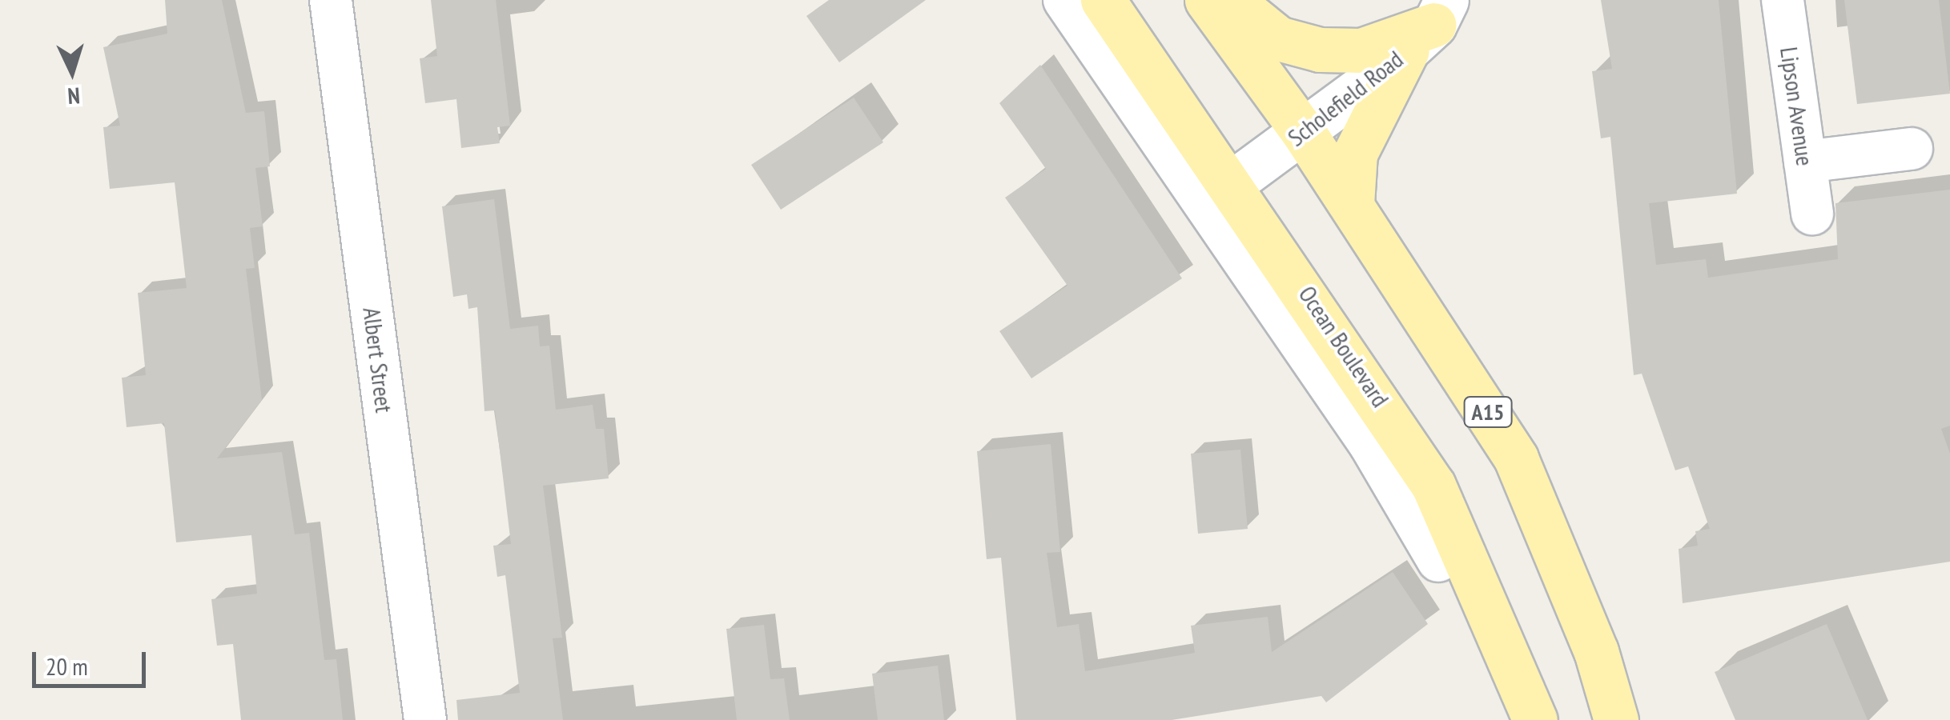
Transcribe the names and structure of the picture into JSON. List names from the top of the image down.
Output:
{
  "streets": {
    "main road": ["Ocean Boulevard", "A15"],
    "street": ["Scholefield Road", "Lipson Avenue", "Albert Street"]
  },
  "crossings": [
    ["Scholefield Road", "Ocean Boulevard"],
    ["Scholefield Road", "A15"]
  ],
  "scale_bar": "20 m",
  "north": "bottom"
}
